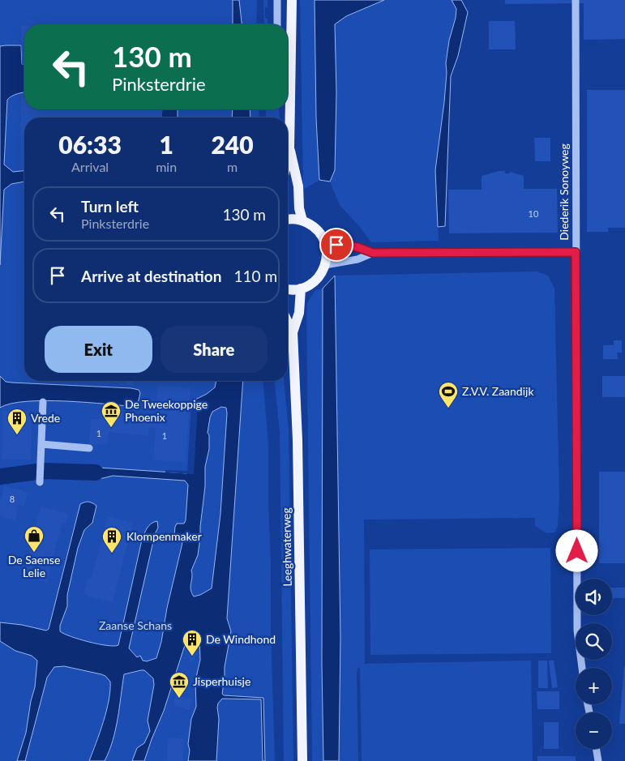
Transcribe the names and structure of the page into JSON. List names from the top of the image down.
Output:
{
  "streets": {
    "main road": ["Leeghwaterweg"],
    "street": ["Diederik Sonoyweg"]
  },
  "parks": ["Zaanse Schans"],
  "places": {
    "sports": ["Z.V.V. Zaandijk"],
    "museum": ["De Tweekoppige Phoenix", "Jisperhuisje"],
    "building": ["Vrede", "Klompenmaker", "De Windhond"],
    "shop": ["De Saense Lelie"]
  },
  "house_numbers": [
    "10",
    "1",
    "1",
    "8"
  ],
  "page": {
    "turn": ["130 m", "Pinksterdrie"],
    "eta": [
      "06:33",
      "Arrival",
      "1",
      "min",
      "240",
      "m"
    ],
    "list": [
      {
        "name": "Turn left",
        "note": "Pinksterdrie",
        "value": "130 m"
      },
      {
        "name": "Arrive at destination",
        "value": "110 m"
      }
    ],
    "buttons": ["Exit", "Share"],
    "map_buttons": ["+", "−"]
  }
}
